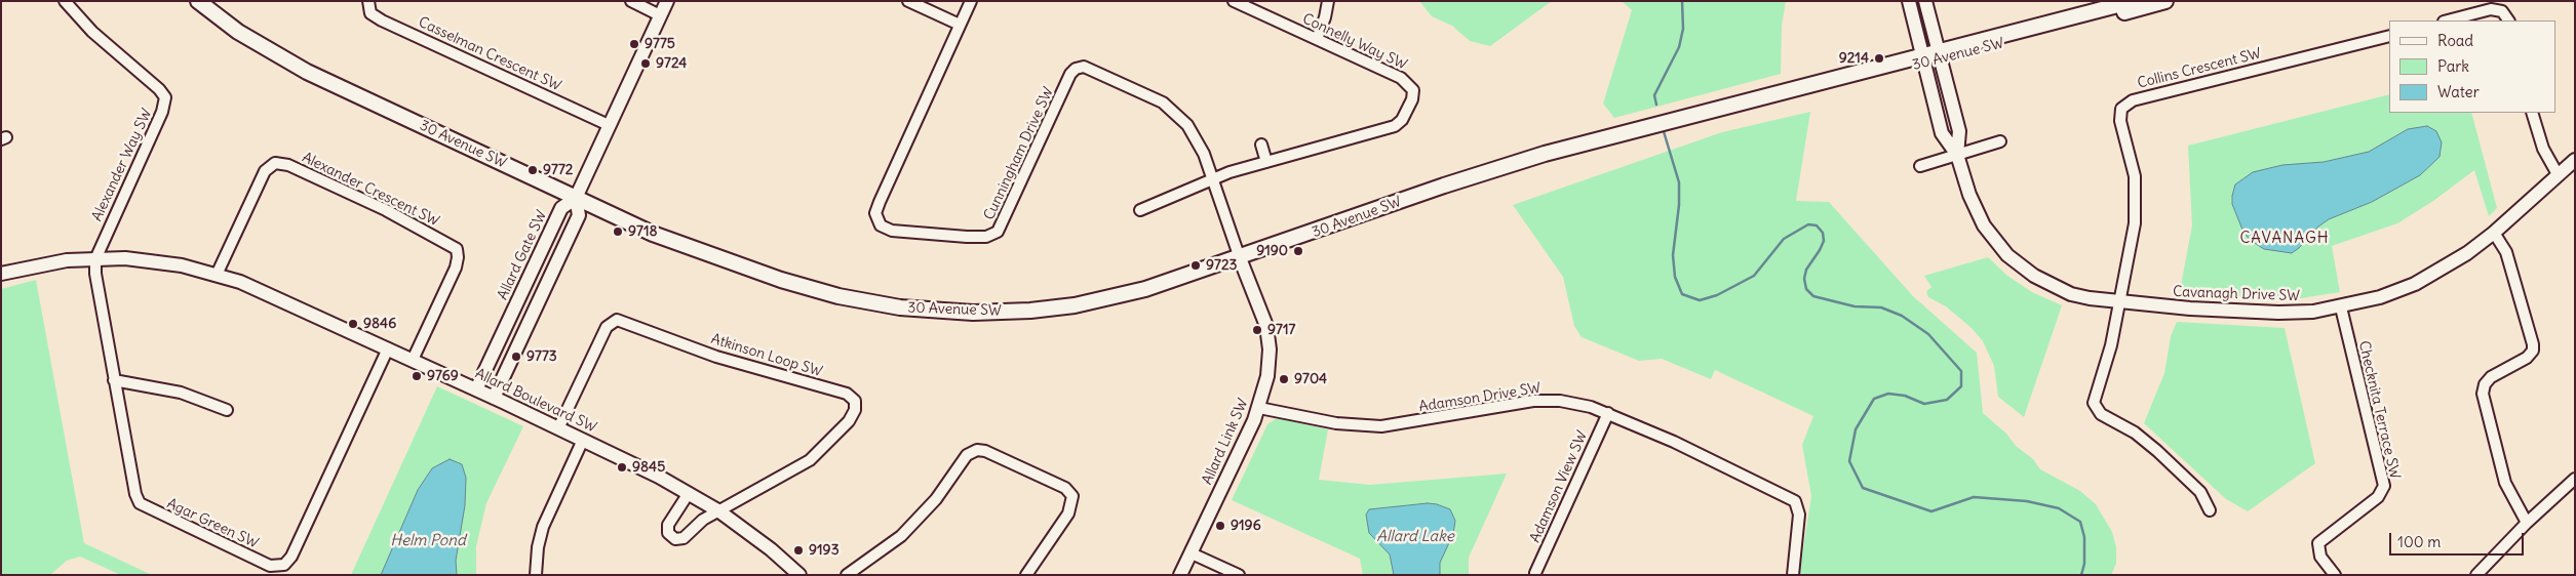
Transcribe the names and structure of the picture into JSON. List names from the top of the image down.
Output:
{
  "streets": {
    "main road": ["30 Avenue SW"],
    "street": [
      "Connelly Way SW",
      "Casselman Crescent SW",
      "Collins Crescent SW",
      "Cunningham Drive SW",
      "Alexander Way SW",
      "Alexander Crescent SW",
      "Allard Gate SW",
      "Cavanagh Drive SW",
      "Atkinson Loop SW",
      "Adamson Drive SW",
      "Allard Boulevard SW",
      "Checknita Terrace SW",
      "Allard Link SW",
      "Adamson View SW",
      "Agar Green SW"
    ]
  },
  "crossings": [
    ["Connelly Way SW", "Cunningham Drive SW"],
    ["30 Avenue SW", "Cunningham Drive SW"],
    ["30 Avenue SW", "Allard Gate SW"],
    ["30 Avenue SW", "Cavanagh Drive SW"],
    ["30 Avenue SW", "Allard Link SW"],
    ["Collins Crescent SW", "Cavanagh Drive SW"],
    ["Cunningham Drive SW", "Allard Link SW"],
    ["Alexander Way SW", "Allard Boulevard SW"],
    ["Alexander Way SW", "Agar Green SW"],
    ["Alexander Crescent SW", "Allard Boulevard SW"],
    ["Allard Gate SW", "Allard Boulevard SW"],
    ["Cavanagh Drive SW", "Checknita Terrace SW"],
    ["Atkinson Loop SW", "Allard Boulevard SW"],
    ["Adamson Drive SW", "Allard Link SW"],
    ["Adamson Drive SW", "Adamson View SW"],
    ["Allard Boulevard SW", "Agar Green SW"]
  ],
  "districts": ["CAVANAGH"],
  "water": ["Allard Lake", "Helm Pond"],
  "places": [
    "9775",
    "9214",
    "9724",
    "9772",
    "9718",
    "9190",
    "9723",
    "9846",
    "9717",
    "9773",
    "9769",
    "9704",
    "9845",
    "9196",
    "9193"
  ],
  "legend": ["Road", "Park", "Water"],
  "scale_bar": "100 m"
}
